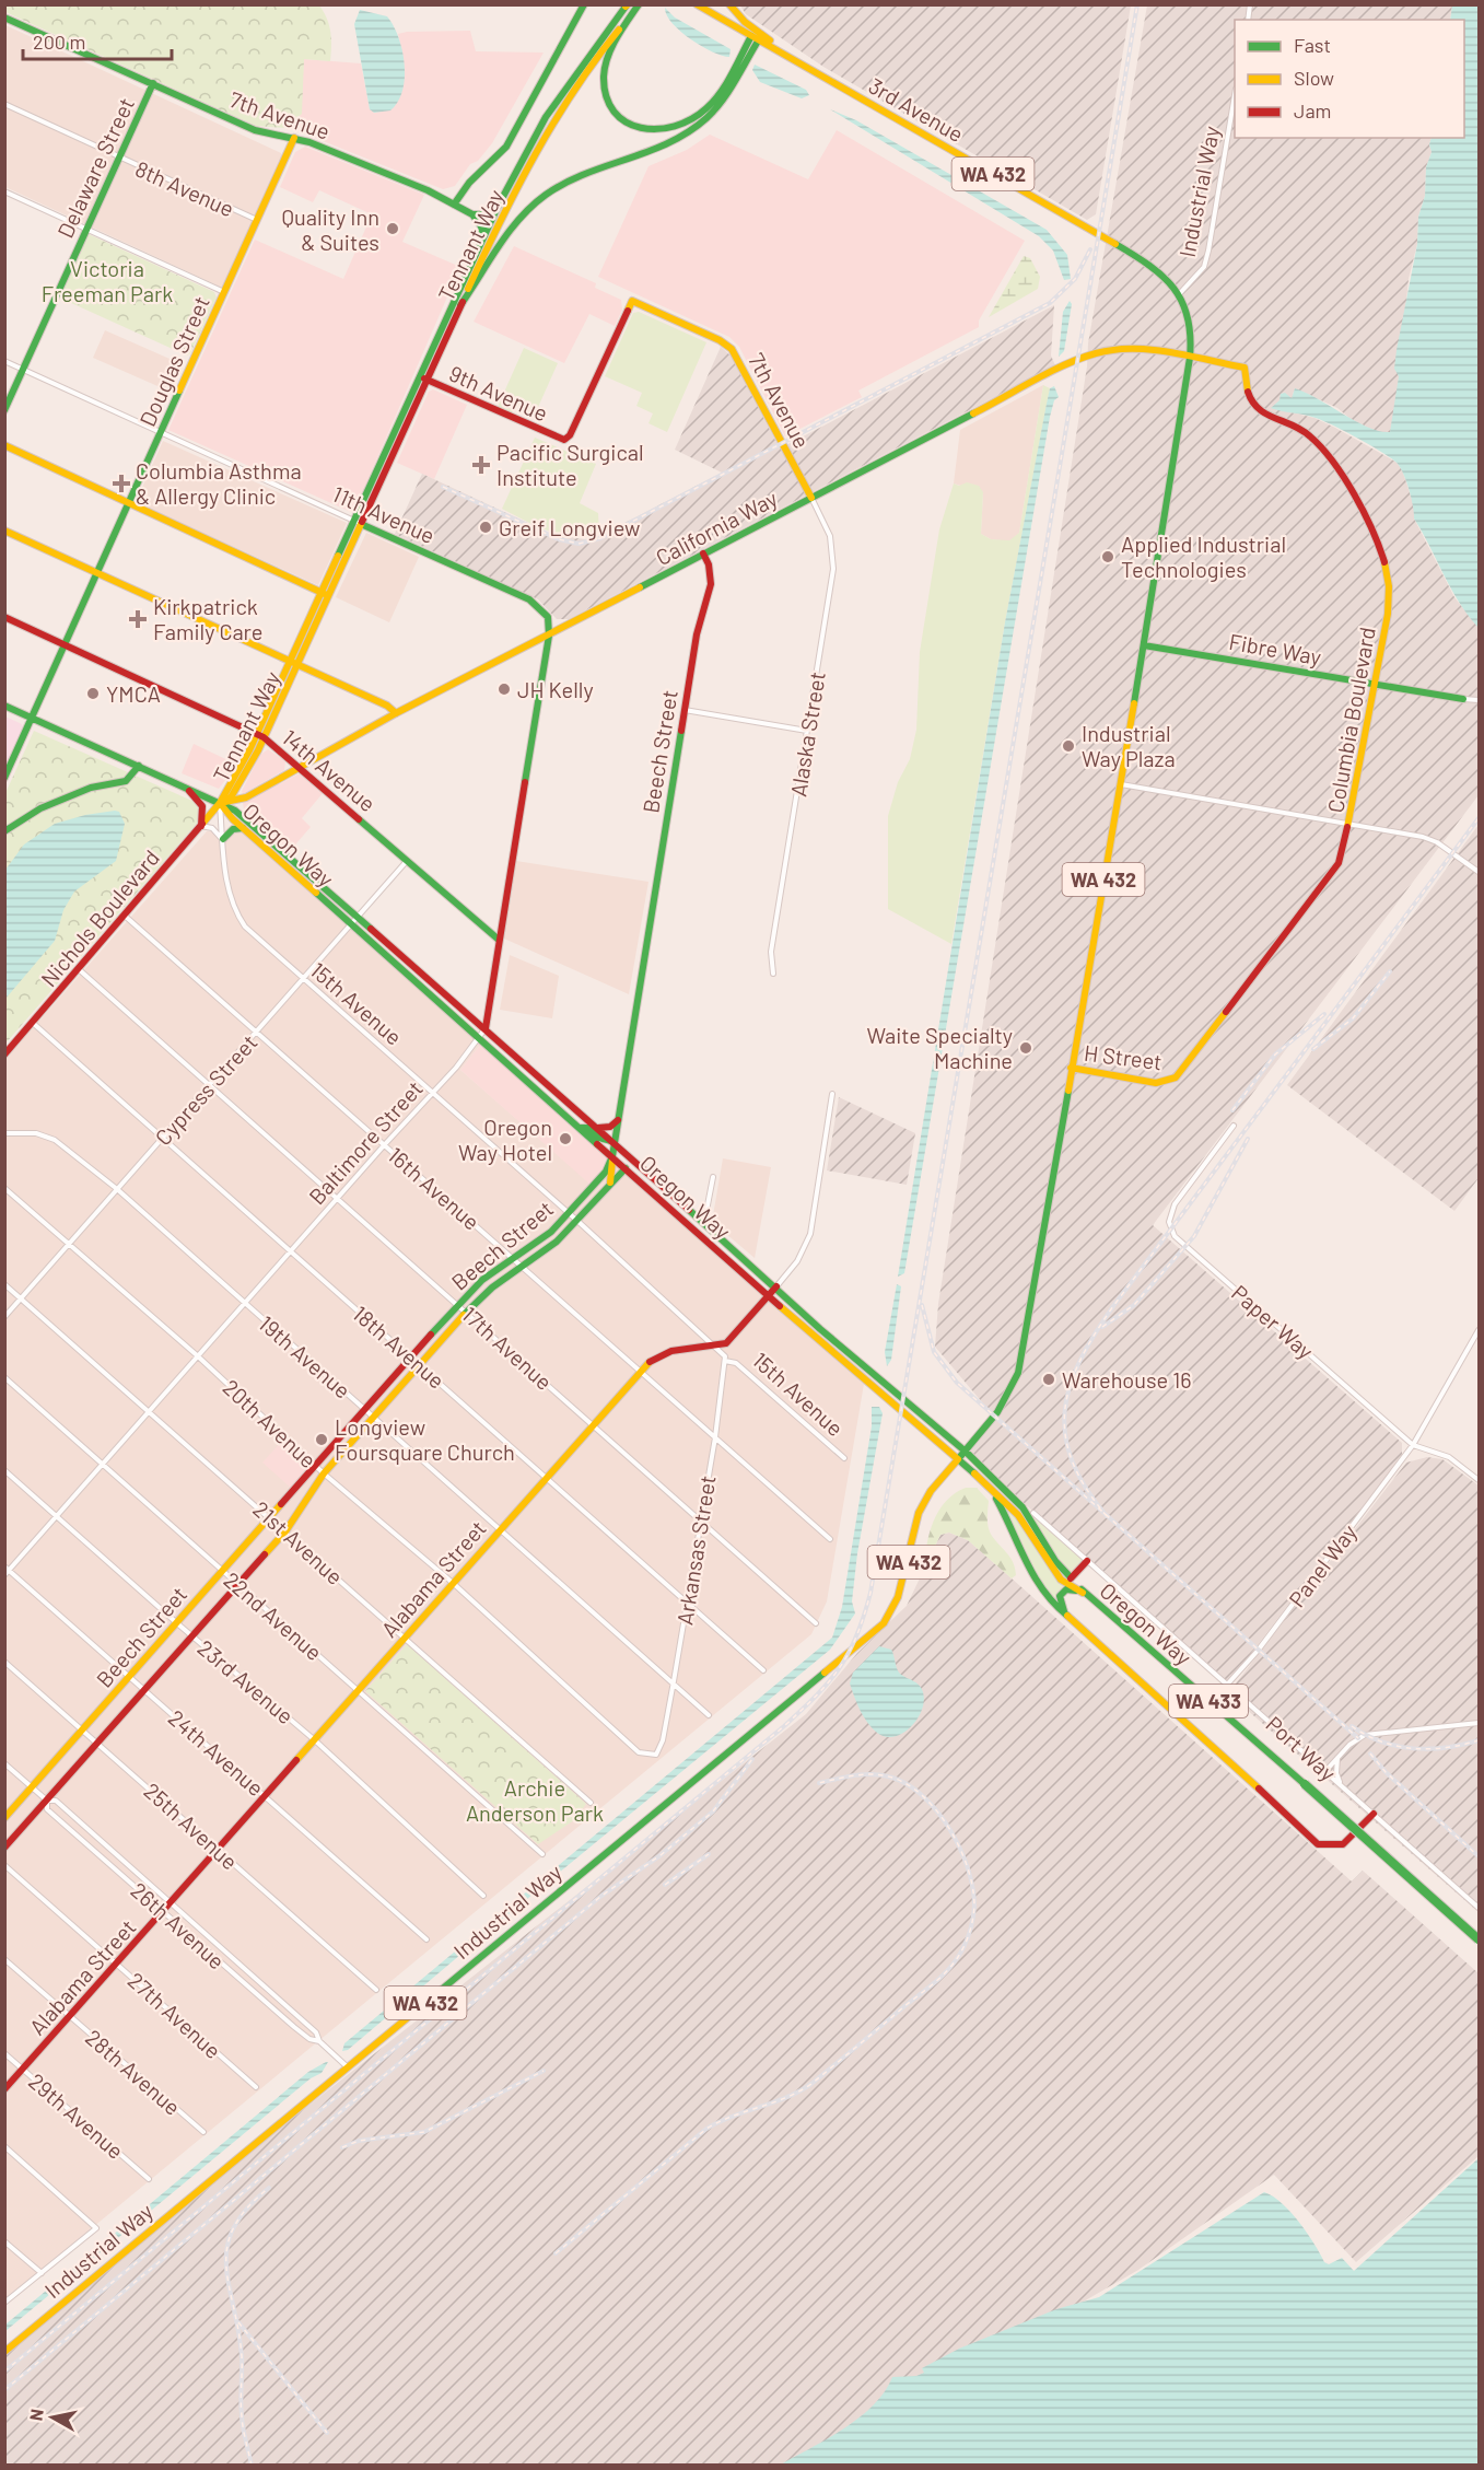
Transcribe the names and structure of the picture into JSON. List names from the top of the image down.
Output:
{
  "streets": {
    "main road": [
      "3rd Avenue",
      "7th Avenue",
      "Delaware Street",
      "WA 432",
      "Industrial Way",
      "Tennant Way",
      "Douglas Street",
      "9th Avenue",
      "11th Avenue",
      "California Way",
      "Fibre Way",
      "Columbia Boulevard",
      "Beech Street",
      "14th Avenue",
      "Oregon Way",
      "Nichols Boulevard",
      "H Street",
      "Baltimore Street",
      "Alabama Street",
      "WA 433"
    ],
    "street": [
      "8th Avenue",
      "Alaska Street",
      "15th Avenue",
      "Cypress Street",
      "16th Avenue",
      "Paper Way",
      "18th Avenue",
      "17th Avenue",
      "19th Avenue",
      "20th Avenue",
      "21st Avenue",
      "Arkansas Street",
      "Panel Way",
      "22nd Avenue",
      "23rd Avenue",
      "Port Way",
      "24th Avenue",
      "25th Avenue",
      "26th Avenue",
      "27th Avenue",
      "28th Avenue",
      "29th Avenue"
    ]
  },
  "crossings": [
    ["3rd Avenue", "WA 432"],
    ["3rd Avenue", "Industrial Way"],
    ["7th Avenue", "Delaware Street"],
    ["7th Avenue", "Douglas Street"],
    ["7th Avenue", "9th Avenue"],
    ["7th Avenue", "California Way"],
    ["7th Avenue", "Alaska Street"],
    ["Delaware Street", "8th Avenue"],
    ["Delaware Street", "11th Avenue"],
    ["WA 432", "Industrial Way"],
    ["WA 432", "California Way"],
    ["WA 432", "Fibre Way"],
    ["WA 432", "Oregon Way"],
    ["WA 432", "H Street"],
    ["8th Avenue", "Douglas Street"],
    ["Industrial Way", "Oregon Way"],
    ["Industrial Way", "26th Avenue"],
    ["Tennant Way", "9th Avenue"],
    ["Tennant Way", "11th Avenue"],
    ["Tennant Way", "California Way"],
    ["Tennant Way", "14th Avenue"],
    ["Tennant Way", "Oregon Way"],
    ["Tennant Way", "Nichols Boulevard"],
    ["Tennant Way", "15th Avenue"],
    ["Douglas Street", "11th Avenue"],
    ["Douglas Street", "14th Avenue"],
    ["11th Avenue", "California Way"],
    ["11th Avenue", "Baltimore Street"],
    ["California Way", "Columbia Boulevard"],
    ["California Way", "Alaska Street"],
    ["California Way", "Beech Street"],
    ["California Way", "14th Avenue"],
    ["California Way", "Oregon Way"],
    ["California Way", "Nichols Boulevard"],
    ["California Way", "15th Avenue"],
    ["California Way", "Baltimore Street"],
    ["Fibre Way", "Columbia Boulevard"],
    ["Columbia Boulevard", "H Street"],
    ["Beech Street", "Oregon Way"],
    ["Beech Street", "15th Avenue"],
    ["Beech Street", "16th Avenue"],
    ["Beech Street", "18th Avenue"],
    ["Beech Street", "17th Avenue"],
    ["Beech Street", "19th Avenue"],
    ["Beech Street", "20th Avenue"],
    ["Beech Street", "21st Avenue"],
    ["Beech Street", "22nd Avenue"],
    ["Beech Street", "23rd Avenue"],
    ["Beech Street", "24th Avenue"],
    ["Beech Street", "25th Avenue"],
    ["Beech Street", "26th Avenue"],
    ["14th Avenue", "Cypress Street"],
    ["14th Avenue", "Baltimore Street"],
    ["Oregon Way", "Nichols Boulevard"],
    ["Oregon Way", "15th Avenue"],
    ["Oregon Way", "Cypress Street"],
    ["Oregon Way", "Baltimore Street"],
    ["Nichols Boulevard", "15th Avenue"],
    ["Nichols Boulevard", "16th Avenue"],
    ["Nichols Boulevard", "18th Avenue"],
    ["Nichols Boulevard", "17th Avenue"],
    ["15th Avenue", "Cypress Street"],
    ["15th Avenue", "Baltimore Street"],
    ["15th Avenue", "Arkansas Street"],
    ["15th Avenue", "Alabama Street"],
    ["Cypress Street", "16th Avenue"],
    ["Cypress Street", "18th Avenue"],
    ["Cypress Street", "17th Avenue"],
    ["Cypress Street", "19th Avenue"],
    ["Cypress Street", "20th Avenue"],
    ["Cypress Street", "21st Avenue"],
    ["Baltimore Street", "16th Avenue"],
    ["Baltimore Street", "18th Avenue"],
    ["Baltimore Street", "17th Avenue"],
    ["Baltimore Street", "19th Avenue"],
    ["Baltimore Street", "20th Avenue"],
    ["Baltimore Street", "21st Avenue"],
    ["Baltimore Street", "22nd Avenue"],
    ["Baltimore Street", "23rd Avenue"],
    ["Baltimore Street", "24th Avenue"],
    ["16th Avenue", "Arkansas Street"],
    ["16th Avenue", "Alabama Street"],
    ["Paper Way", "Panel Way"],
    ["18th Avenue", "Arkansas Street"],
    ["18th Avenue", "Alabama Street"],
    ["17th Avenue", "Arkansas Street"],
    ["17th Avenue", "Alabama Street"],
    ["19th Avenue", "Arkansas Street"],
    ["19th Avenue", "Alabama Street"],
    ["20th Avenue", "Arkansas Street"],
    ["20th Avenue", "Alabama Street"],
    ["21st Avenue", "Alabama Street"],
    ["Panel Way", "Port Way"],
    ["Alabama Street", "22nd Avenue"],
    ["Alabama Street", "23rd Avenue"],
    ["Alabama Street", "24th Avenue"],
    ["Alabama Street", "25th Avenue"],
    ["Alabama Street", "26th Avenue"],
    ["Alabama Street", "27th Avenue"],
    ["Alabama Street", "28th Avenue"],
    ["Alabama Street", "29th Avenue"]
  ],
  "parks": ["Victoria Freeman Park", "Archie Anderson Park"],
  "places": {
    "other": [
      "Quality Inn & Suites",
      "Greif Longview",
      "Applied Industrial Technologies",
      "JH Kelly",
      "YMCA",
      "Industrial Way Plaza",
      "Waite Specialty Machine",
      "Oregon Way Hotel",
      "Warehouse 16",
      "Longview Foursquare Church"
    ],
    "health": ["Pacific Surgical Institute", "Columbia Asthma & Allergy Clinic", "Kirkpatrick Family Care"]
  },
  "legend": ["Fast", "Slow", "Jam"],
  "scale_bar": "200 m",
  "north": "left"
}
